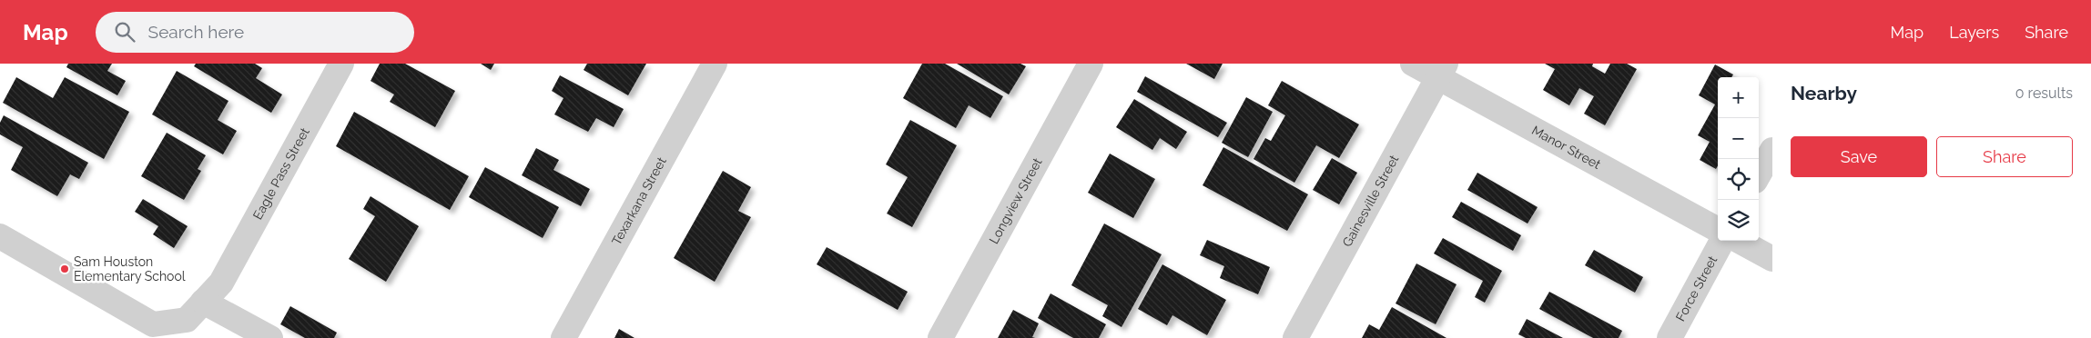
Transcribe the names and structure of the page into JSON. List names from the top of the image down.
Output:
{
  "streets": {
    "street": [
      "Manor Street",
      "Eagle Pass Street",
      "Texarkana Street",
      "Longview Street",
      "Gainesville Street",
      "Force Street"
    ]
  },
  "crossings": [
    ["Manor Street", "Gainesville Street"]
  ],
  "places": ["Sam Houston Elementary School"],
  "page": {
    "header": "Map",
    "search": "Search here",
    "nav": ["Map", "Layers", "Share"],
    "heading": ["Nearby", "0 results"],
    "map_buttons": ["+", "−"],
    "buttons": ["Save", "Share"]
  }
}
